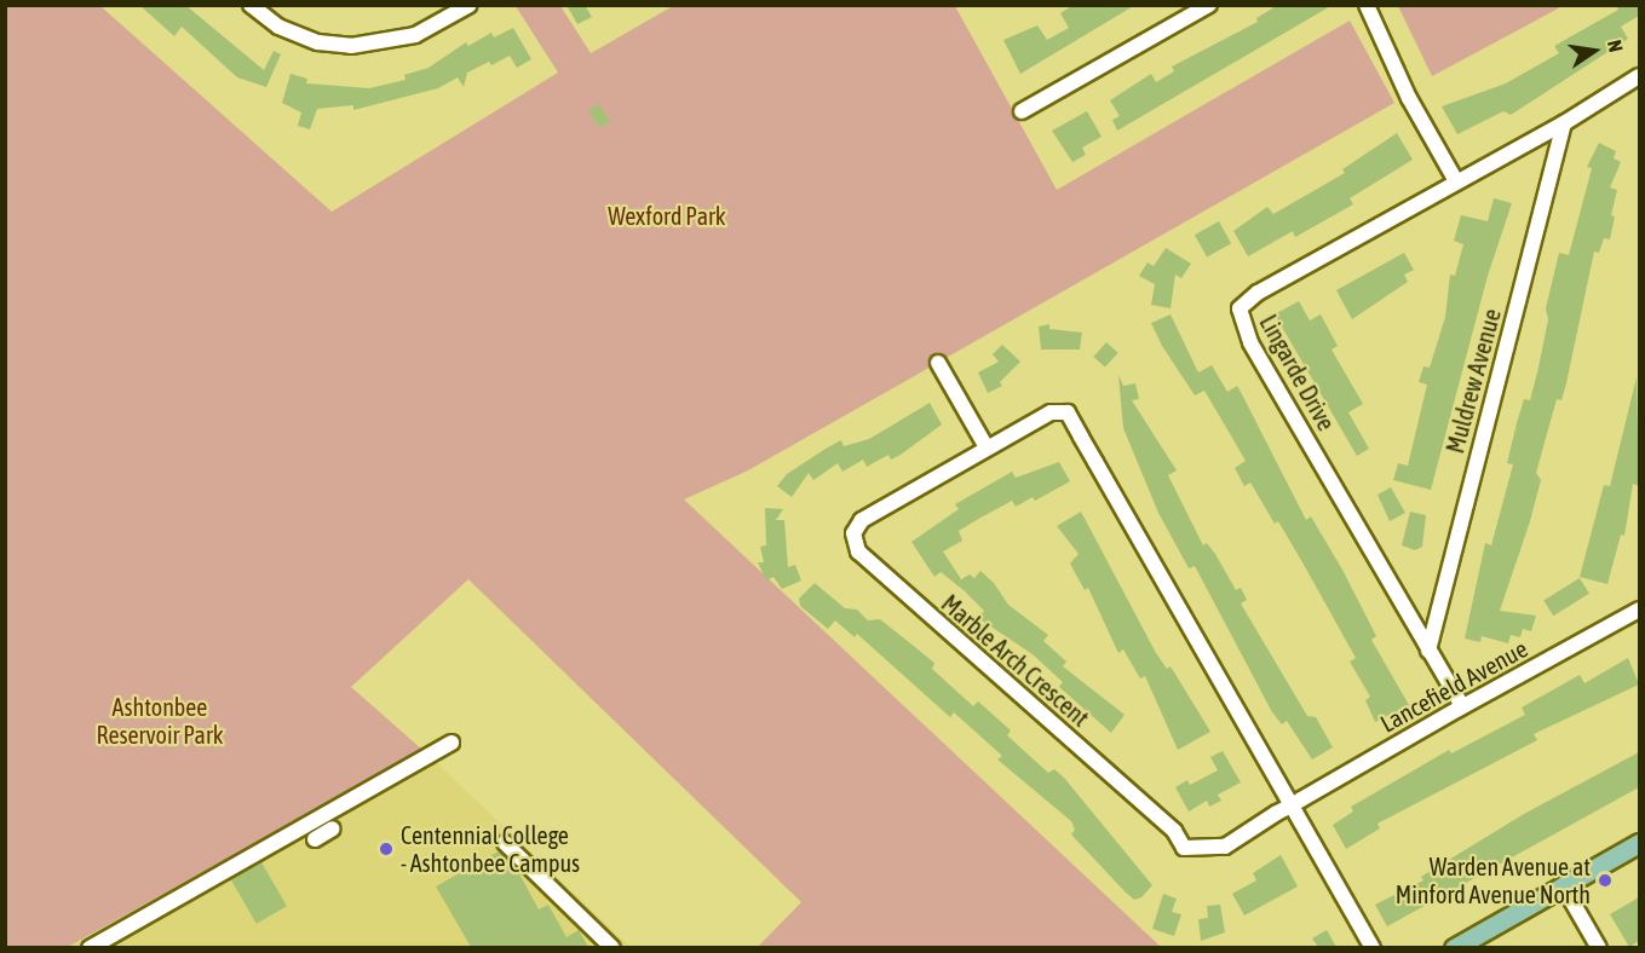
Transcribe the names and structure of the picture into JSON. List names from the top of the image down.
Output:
{
  "streets": {
    "street": [
      "Lingarde Drive",
      "Muldrew Avenue",
      "Marble Arch Crescent",
      "Lancefield Avenue"
    ]
  },
  "crossings": [
    ["Lingarde Drive", "Muldrew Avenue"],
    ["Lingarde Drive", "Lancefield Avenue"],
    ["Marble Arch Crescent", "Lancefield Avenue"]
  ],
  "parks": ["Wexford Park", "Ashtonbee Reservoir Park"],
  "places": ["Centennial College - Ashtonbee Campus", "Warden Avenue at Minford Avenue North"],
  "north": "right"
}
